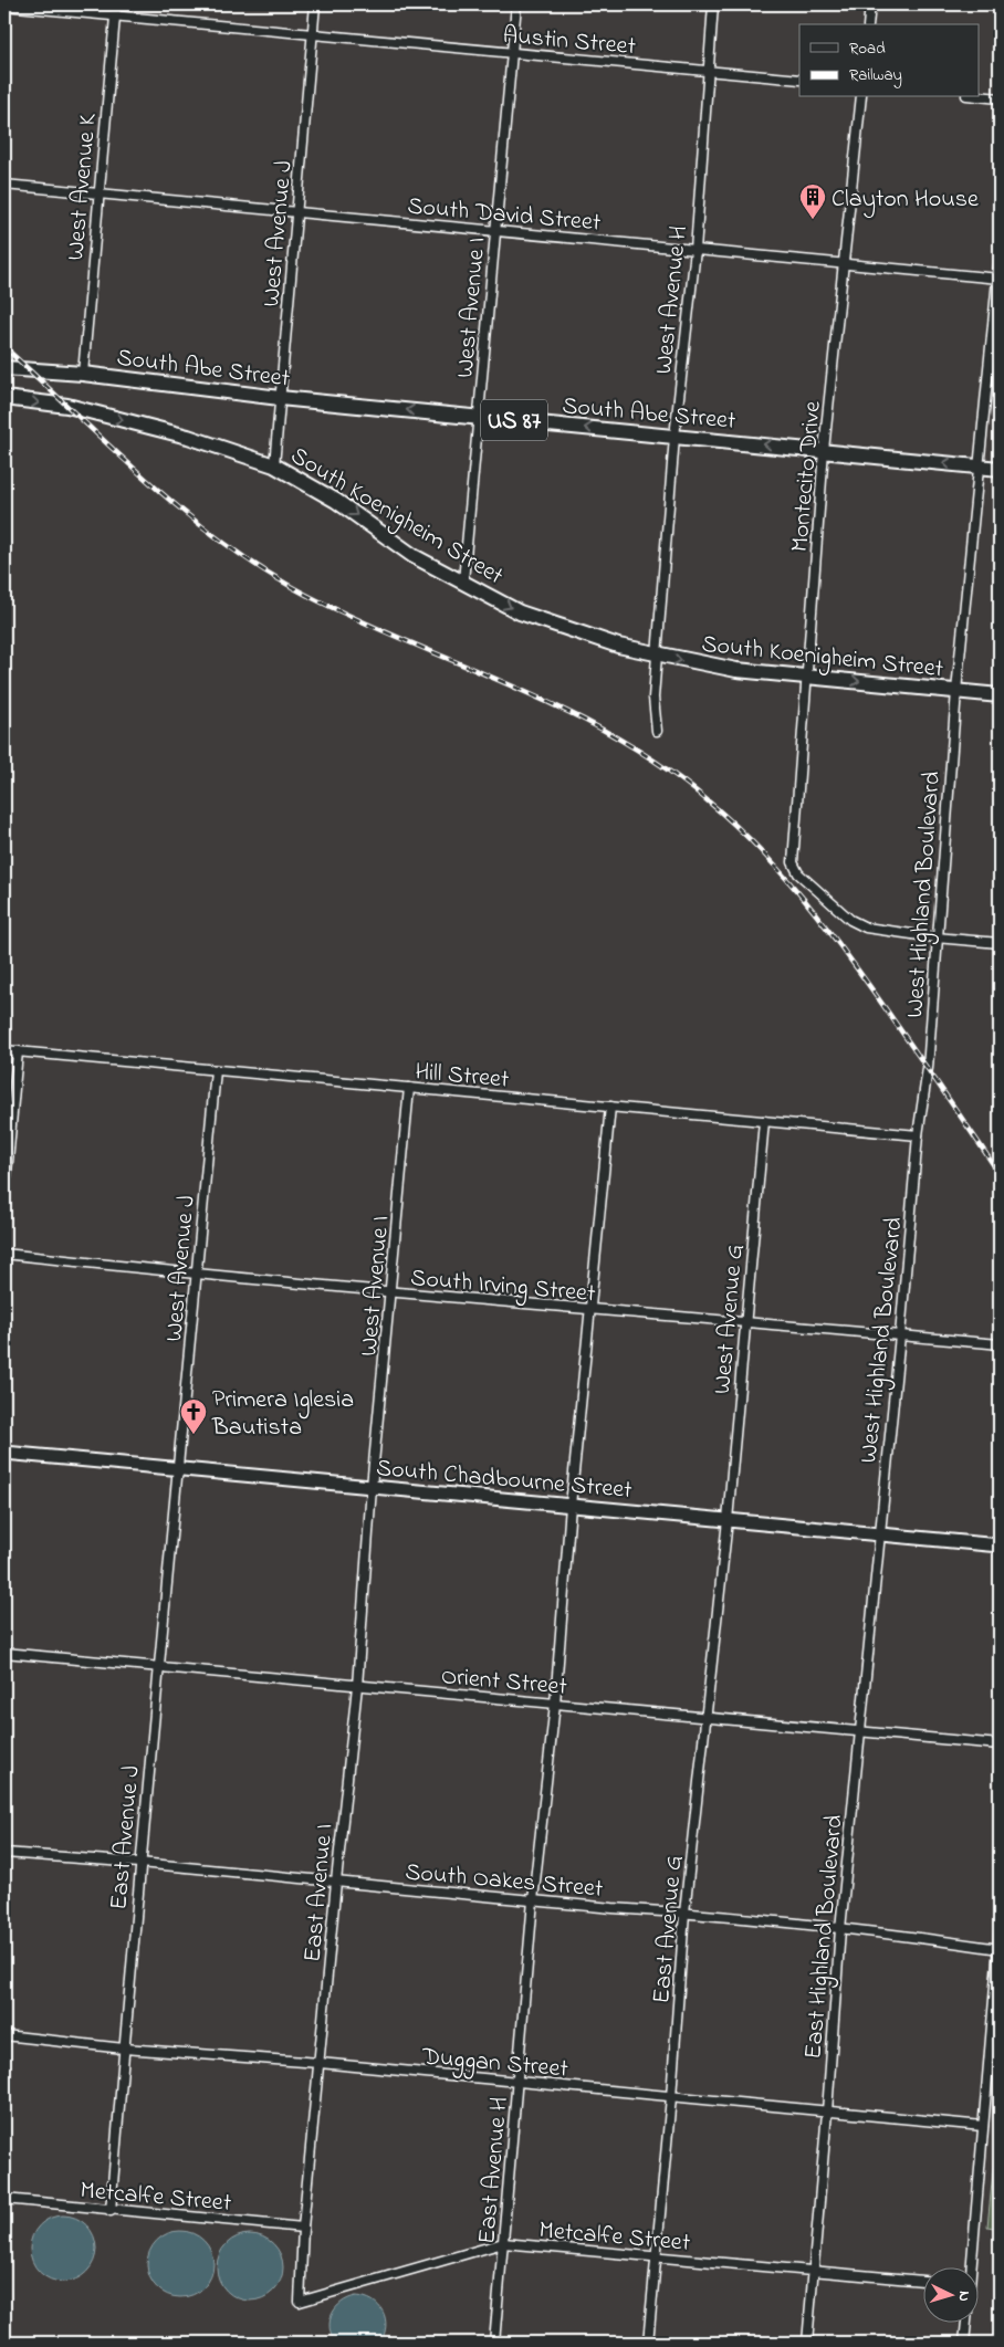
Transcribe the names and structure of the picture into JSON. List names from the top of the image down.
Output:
{
  "streets": {
    "main road": [
      "South Abe Street",
      "US 87",
      "South Koenigheim Street",
      "South Chadbourne Street"
    ],
    "street": [
      "Austin Street",
      "West Avenue K",
      "South David Street",
      "West Avenue J",
      "West Avenue H",
      "West Avenue I",
      "Montecito Drive",
      "West Highland Boulevard",
      "Hill Street",
      "South Irving Street",
      "West Avenue G",
      "Orient Street",
      "East Avenue J",
      "South Oakes Street",
      "East Avenue I",
      "East Avenue G",
      "East Highland Boulevard",
      "Duggan Street",
      "East Avenue H",
      "Metcalfe Street"
    ]
  },
  "crossings": [
    ["Austin Street", "West Avenue K"],
    ["Austin Street", "West Avenue J"],
    ["Austin Street", "West Avenue H"],
    ["Austin Street", "West Avenue I"],
    ["West Avenue K", "South David Street"],
    ["West Avenue K", "South Abe Street"],
    ["South David Street", "West Avenue J"],
    ["South David Street", "West Avenue H"],
    ["South David Street", "West Avenue I"],
    ["South David Street", "Montecito Drive"],
    ["South David Street", "West Highland Boulevard"],
    ["West Avenue J", "South Abe Street"],
    ["West Avenue J", "South Koenigheim Street"],
    ["West Avenue J", "Hill Street"],
    ["West Avenue J", "South Irving Street"],
    ["West Avenue J", "South Chadbourne Street"],
    ["West Avenue J", "East Avenue J"],
    ["West Avenue H", "South Abe Street"],
    ["West Avenue H", "South Koenigheim Street"],
    ["West Avenue I", "South Abe Street"],
    ["West Avenue I", "South Koenigheim Street"],
    ["West Avenue I", "Hill Street"],
    ["West Avenue I", "South Irving Street"],
    ["West Avenue I", "South Chadbourne Street"],
    ["West Avenue I", "East Avenue I"],
    ["South Abe Street", "Montecito Drive"],
    ["South Abe Street", "West Highland Boulevard"],
    ["Montecito Drive", "South Koenigheim Street"],
    ["Montecito Drive", "West Highland Boulevard"],
    ["South Koenigheim Street", "West Highland Boulevard"],
    ["West Highland Boulevard", "Hill Street"],
    ["West Highland Boulevard", "South Irving Street"],
    ["West Highland Boulevard", "South Chadbourne Street"],
    ["West Highland Boulevard", "East Highland Boulevard"],
    ["Hill Street", "West Avenue G"],
    ["South Irving Street", "West Avenue G"],
    ["West Avenue G", "South Chadbourne Street"],
    ["West Avenue G", "East Avenue G"],
    ["South Chadbourne Street", "East Avenue J"],
    ["South Chadbourne Street", "East Avenue I"],
    ["South Chadbourne Street", "East Avenue G"],
    ["South Chadbourne Street", "East Highland Boulevard"],
    ["South Chadbourne Street", "East Avenue H"],
    ["Orient Street", "East Avenue J"],
    ["Orient Street", "East Avenue I"],
    ["Orient Street", "East Avenue G"],
    ["Orient Street", "East Highland Boulevard"],
    ["Orient Street", "East Avenue H"],
    ["East Avenue J", "South Oakes Street"],
    ["East Avenue J", "Duggan Street"],
    ["East Avenue J", "Metcalfe Street"],
    ["South Oakes Street", "East Avenue I"],
    ["South Oakes Street", "East Avenue G"],
    ["South Oakes Street", "East Highland Boulevard"],
    ["South Oakes Street", "East Avenue H"],
    ["East Avenue I", "Duggan Street"],
    ["East Avenue I", "Metcalfe Street"],
    ["East Avenue G", "Duggan Street"],
    ["East Avenue G", "Metcalfe Street"],
    ["East Highland Boulevard", "Duggan Street"],
    ["East Highland Boulevard", "Metcalfe Street"],
    ["Duggan Street", "East Avenue H"],
    ["East Avenue H", "Metcalfe Street"]
  ],
  "one_way": ["South Abe Street", "South Koenigheim Street"],
  "places": {
    "building": ["Clayton House"],
    "church": ["Primera Iglesia Bautista"]
  },
  "legend": ["Road", "Railway"],
  "north": "right"
}
